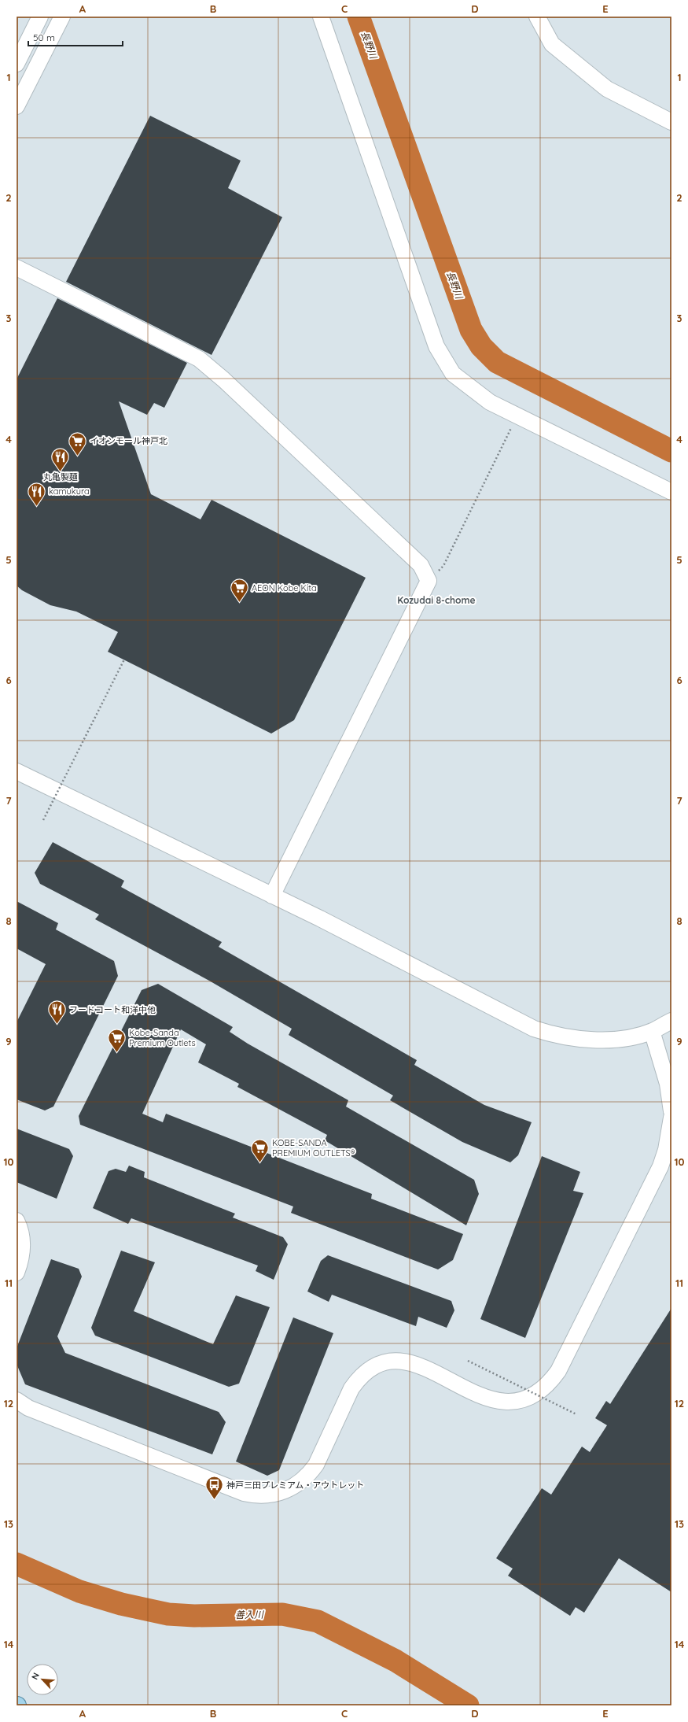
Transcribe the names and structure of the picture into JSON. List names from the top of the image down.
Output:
{
  "districts": ["Kozudai 8-chome"],
  "water": ["長野川", "善入川"],
  "places": {
    "supermarket": [
      "イオンモール神戸北",
      "AEON Kobe Kita",
      "Kobe-Sanda Premium Outlets",
      "KOBE-SANDA PREMIUM OUTLETS®"
    ],
    "restaurant": ["丸亀製麺", "kamukura", "フードコート和洋中他"],
    "bus stop": ["神戸三田プレミアム・アウトレット"]
  },
  "scale_bar": "50 m",
  "north": "top left",
  "grid": {
    "columns": [
      "A",
      "B",
      "C",
      "D",
      "E"
    ],
    "rows": [
      "1",
      "2",
      "3",
      "4",
      "5",
      "6",
      "7",
      "8",
      "9",
      "10",
      "11",
      "12",
      "13",
      "14"
    ]
  }
}
